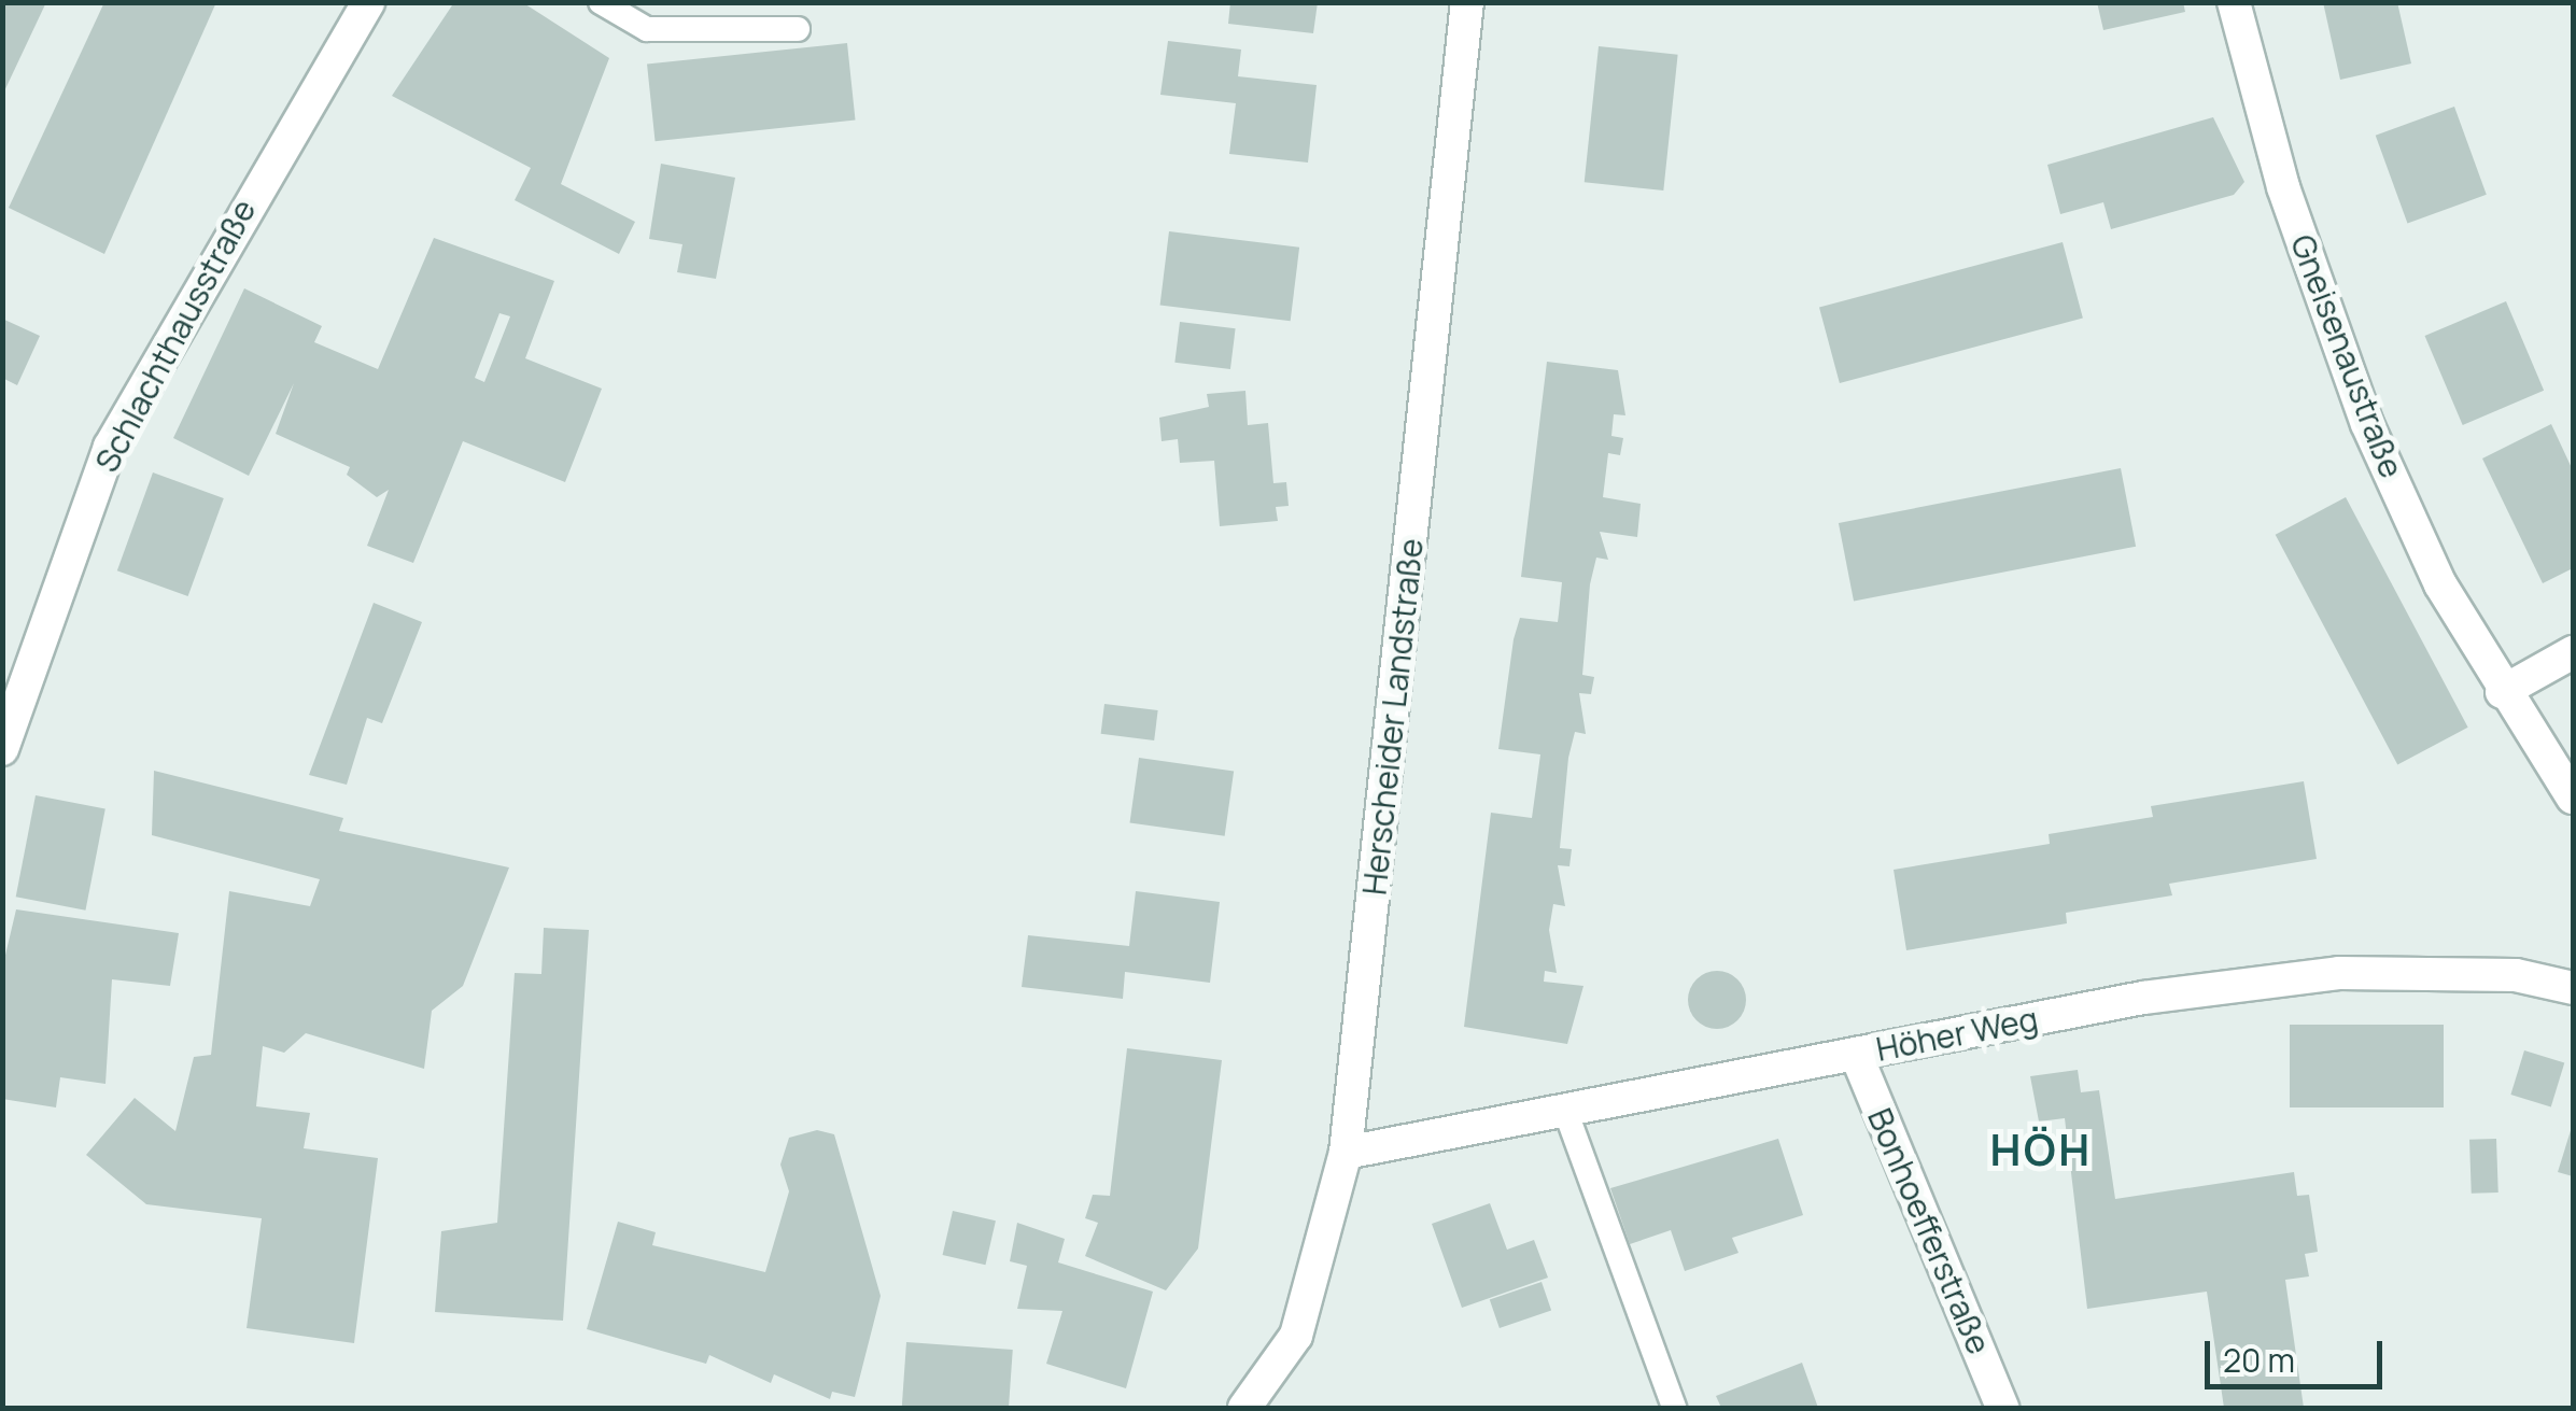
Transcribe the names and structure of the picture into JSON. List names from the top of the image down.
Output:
{
  "streets": {
    "street": [
      "Schlachthausstraße",
      "Gneisenaustraße",
      "Herscheider Landstraße",
      "Höher Weg",
      "Bonhoefferstraße"
    ]
  },
  "crossings": [
    ["Herscheider Landstraße", "Höher Weg"],
    ["Höher Weg", "Bonhoefferstraße"]
  ],
  "districts": ["HÖH"],
  "scale_bar": "20 m"
}
